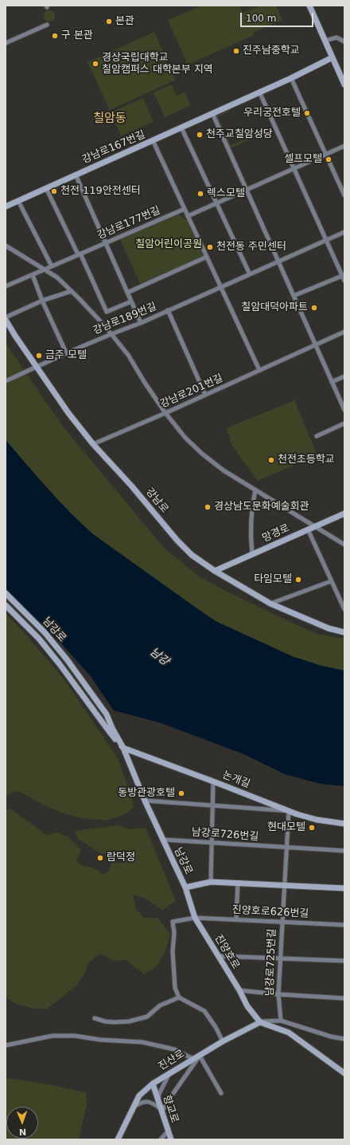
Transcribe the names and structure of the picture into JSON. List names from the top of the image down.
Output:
{
  "streets": {
    "street": [
      "강남로167번길",
      "강남로177번길",
      "강남로189번길",
      "강남로201번길",
      "강남로",
      "망경로",
      "남강로",
      "논개길",
      "남강로726번길",
      "진양호로626번길",
      "진양호로",
      "남강로725번길",
      "진산로",
      "향교로"
    ]
  },
  "crossings": [
    ["강남로167번길", "강남로177번길"],
    ["강남로177번길", "강남로189번길"],
    ["강남로189번길", "강남로"],
    ["강남로201번길", "강남로"],
    ["강남로", "망경로"],
    ["남강로", "논개길"],
    ["남강로", "남강로726번길"],
    ["남강로", "진양호로"],
    ["남강로", "남강로725번길"],
    ["진양호로626번길", "진양호로"],
    ["진양호로626번길", "남강로725번길"],
    ["진양호로", "진산로"],
    ["진산로", "향교로"]
  ],
  "districts": ["칠암동"],
  "water": ["남강"],
  "parks": ["칠암어린이공원"],
  "places": [
    "본관",
    "구 본관",
    "진주남중학교",
    "경상국립대학교 칠암캠퍼스 대학본부 지역",
    "우리궁전호텔",
    "천주교칠암성당",
    "셀프모텔",
    "천전 119안전센터",
    "렉스모텔",
    "천전동 주민센터",
    "칠암대덕아파트",
    "금주 모텔",
    "천전초등학교",
    "경상남도문화예술회관",
    "타임모텔",
    "동방관광호텔",
    "현대모텔",
    "람덕정"
  ],
  "scale_bar": "100 m",
  "north": "bottom"
}
